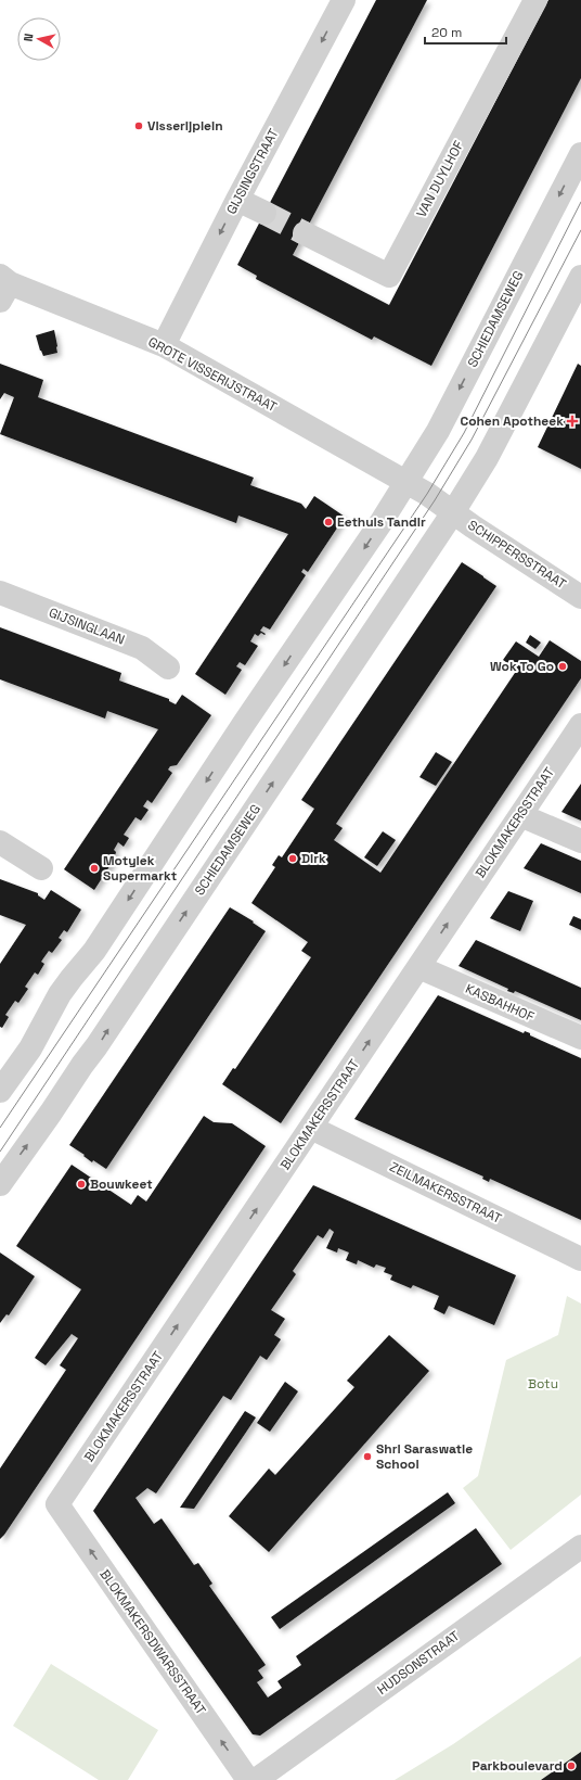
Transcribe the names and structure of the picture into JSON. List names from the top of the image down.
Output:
{
  "streets": {
    "street": [
      "GIJSINGSTRAAT",
      "VAN DUYLHOF",
      "SCHIEDAMSEWEG",
      "GROTE VISSERIJSTRAAT",
      "SCHIPPERSSTRAAT",
      "GIJSINGLAAN",
      "BLOKMAKERSSTRAAT",
      "KASBAHHOF",
      "ZEILMAKERSSTRAAT",
      "BLOKMAKERSDWARSSTRAAT",
      "HUDSONSTRAAT"
    ]
  },
  "crossings": [
    ["GIJSINGSTRAAT", "GROTE VISSERIJSTRAAT"],
    ["SCHIEDAMSEWEG", "GROTE VISSERIJSTRAAT"],
    ["SCHIEDAMSEWEG", "SCHIPPERSSTRAAT"],
    ["BLOKMAKERSSTRAAT", "KASBAHHOF"],
    ["BLOKMAKERSSTRAAT", "ZEILMAKERSSTRAAT"],
    ["BLOKMAKERSSTRAAT", "BLOKMAKERSDWARSSTRAAT"]
  ],
  "one_way": ["GIJSINGSTRAAT", "BLOKMAKERSSTRAAT", "BLOKMAKERSDWARSSTRAAT"],
  "parks": ["Botu"],
  "places": {
    "other": [
      "Visserijplein",
      "Eethuis Tandir",
      "Wok To Go",
      "Dirk",
      "Motylek Supermarkt",
      "Bouwkeet",
      "Shri Saraswatie School",
      "Parkboulevard"
    ],
    "health": ["Cohen Apotheek"]
  },
  "scale_bar": "20 m",
  "north": "left"
}
